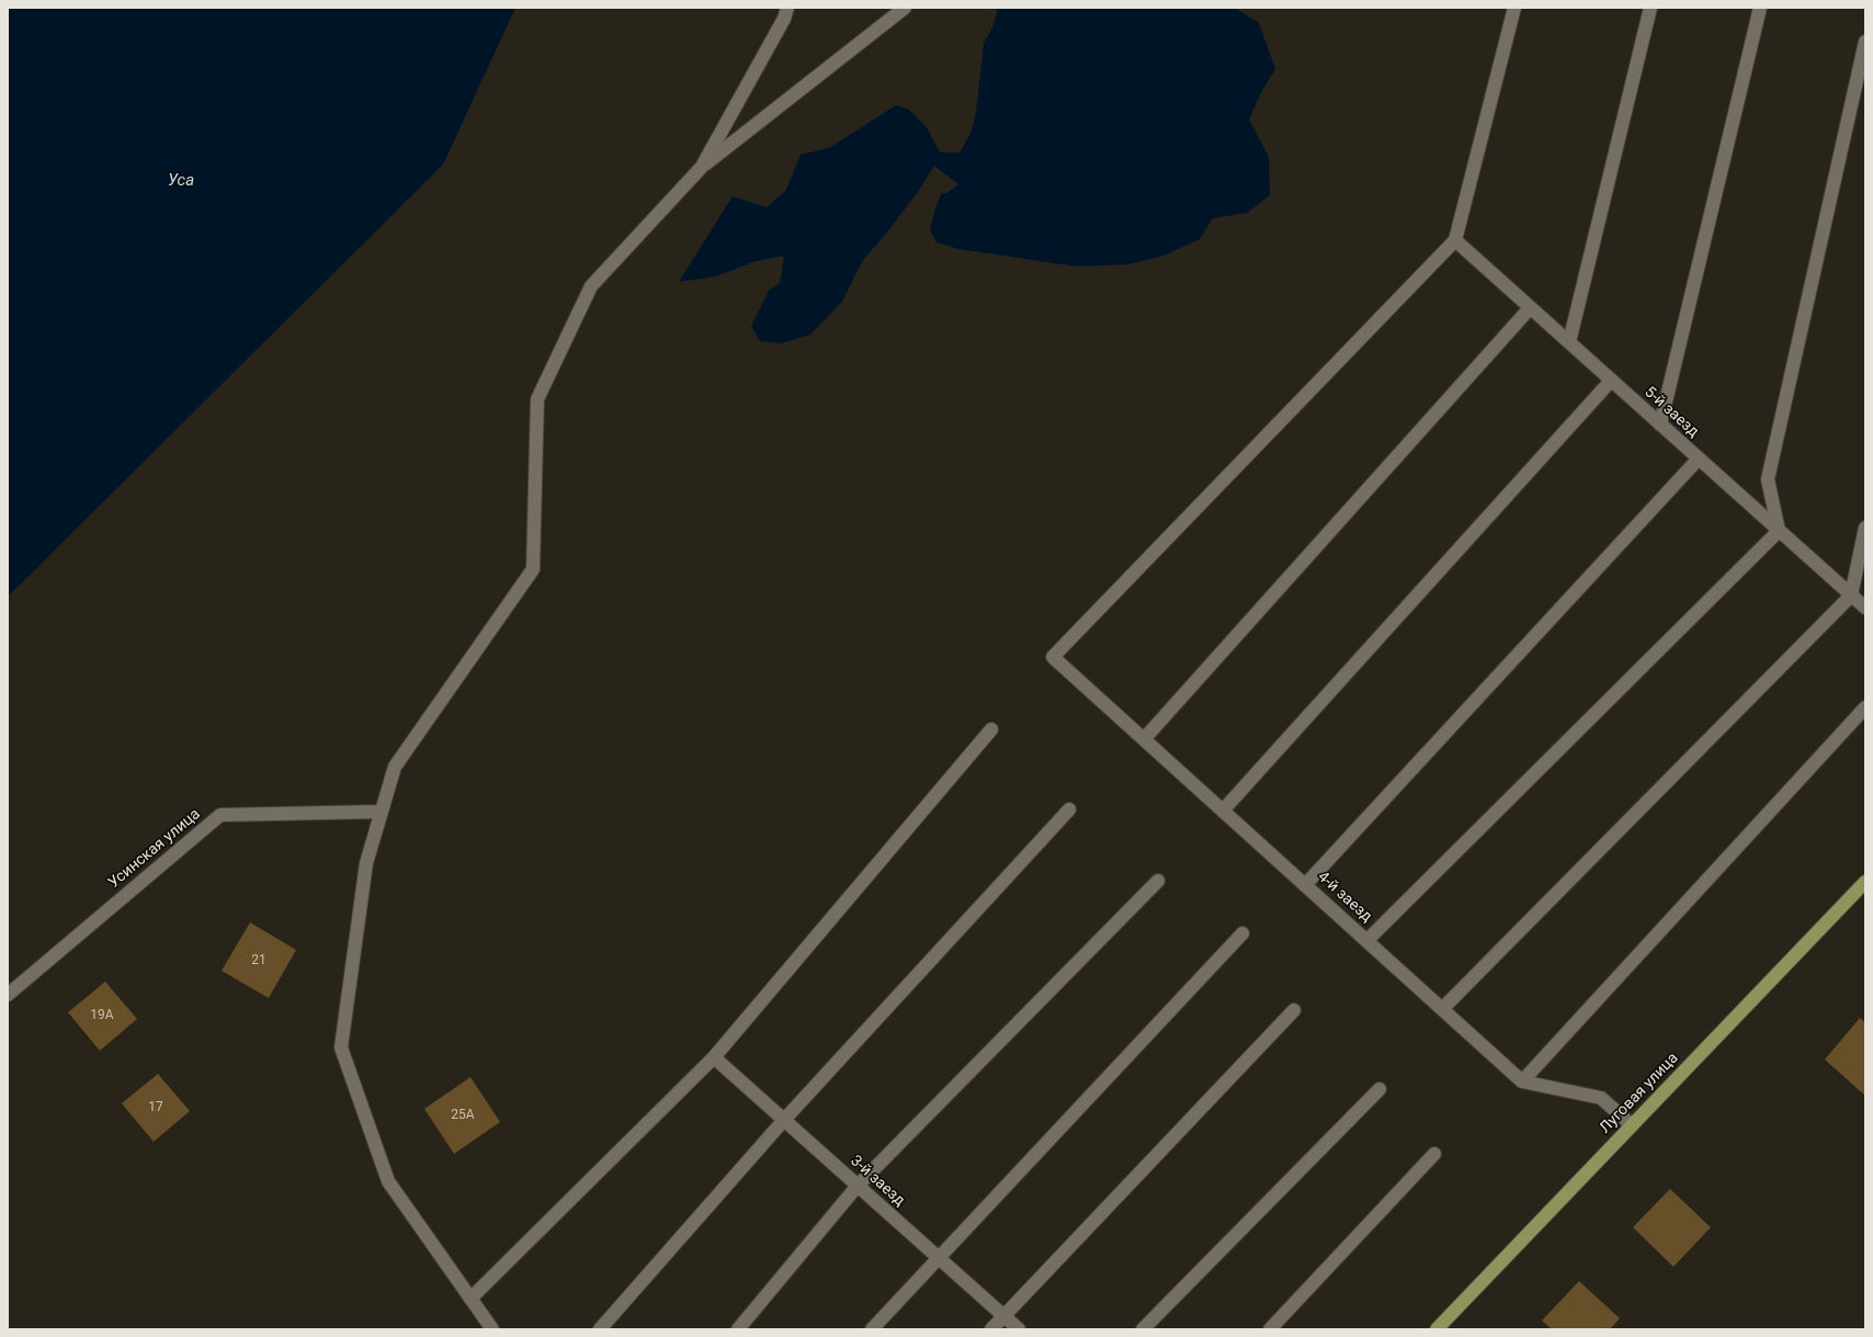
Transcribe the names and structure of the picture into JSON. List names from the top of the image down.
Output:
{
  "streets": {
    "main road": ["Луговая улица"],
    "street": [
      "5-й заезд",
      "Усинская улица",
      "4-й заезд",
      "3-й заезд"
    ]
  },
  "crossings": [
    ["5-й заезд", "4-й заезд"]
  ],
  "water": ["Уса"],
  "house_numbers": [
    "21",
    "19А",
    "17",
    "25А"
  ]
}
